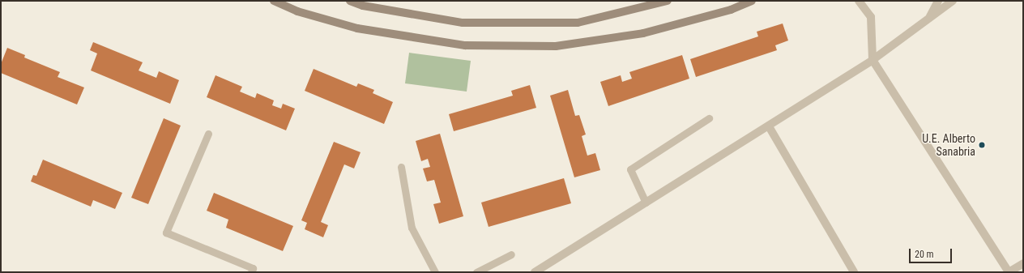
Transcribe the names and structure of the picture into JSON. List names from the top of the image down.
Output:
{
  "places": ["U.E. Alberto Sanabria"],
  "scale_bar": "20 m"
}
